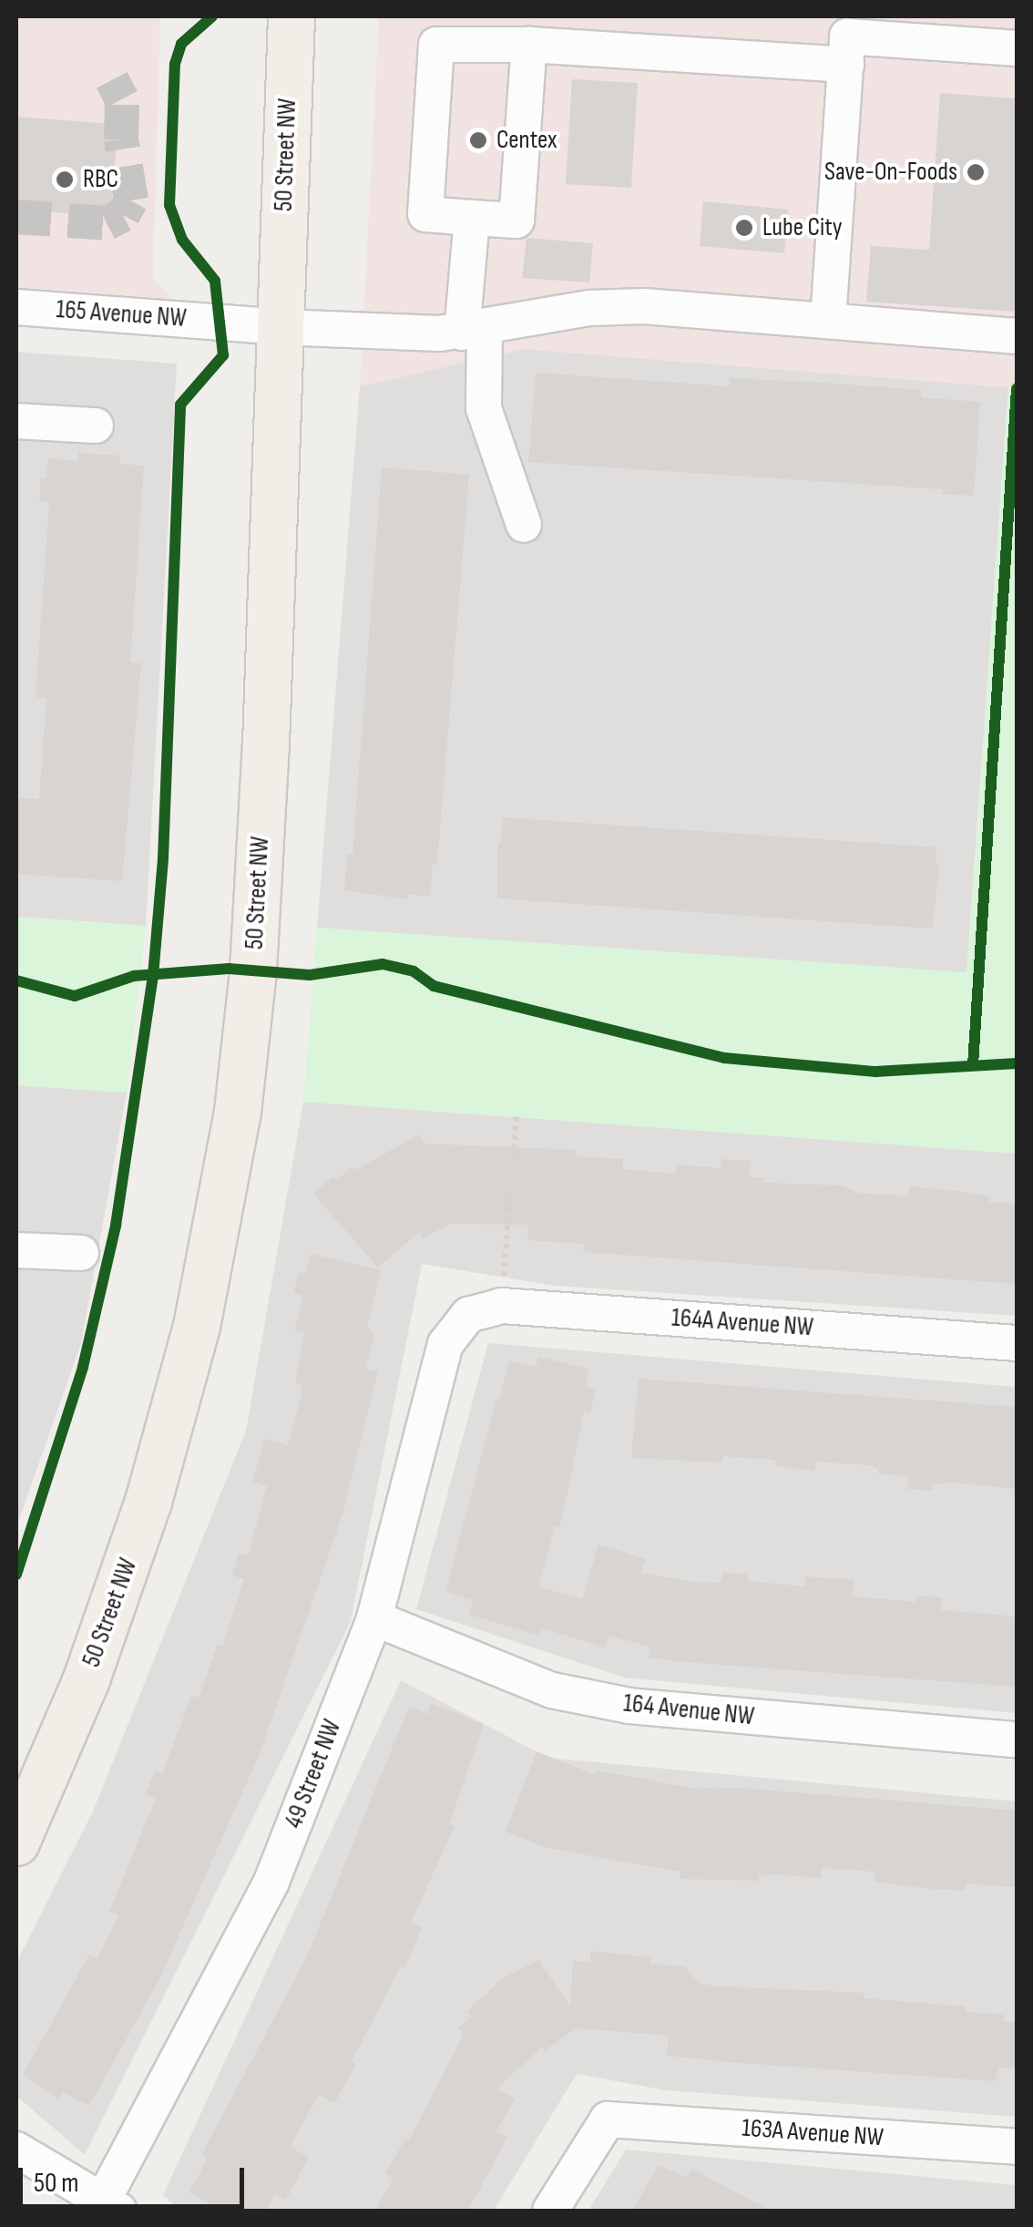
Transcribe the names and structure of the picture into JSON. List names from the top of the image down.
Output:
{
  "streets": {
    "main road": ["50 Street NW"],
    "street": [
      "165 Avenue NW",
      "164A Avenue NW",
      "164 Avenue NW",
      "49 Street NW",
      "163A Avenue NW"
    ]
  },
  "crossings": [
    ["50 Street NW", "165 Avenue NW"],
    ["164A Avenue NW", "49 Street NW"],
    ["164 Avenue NW", "49 Street NW"]
  ],
  "places": [
    "Centex",
    "Save-On-Foods",
    "RBC",
    "Lube City"
  ],
  "scale_bar": "50 m"
}
